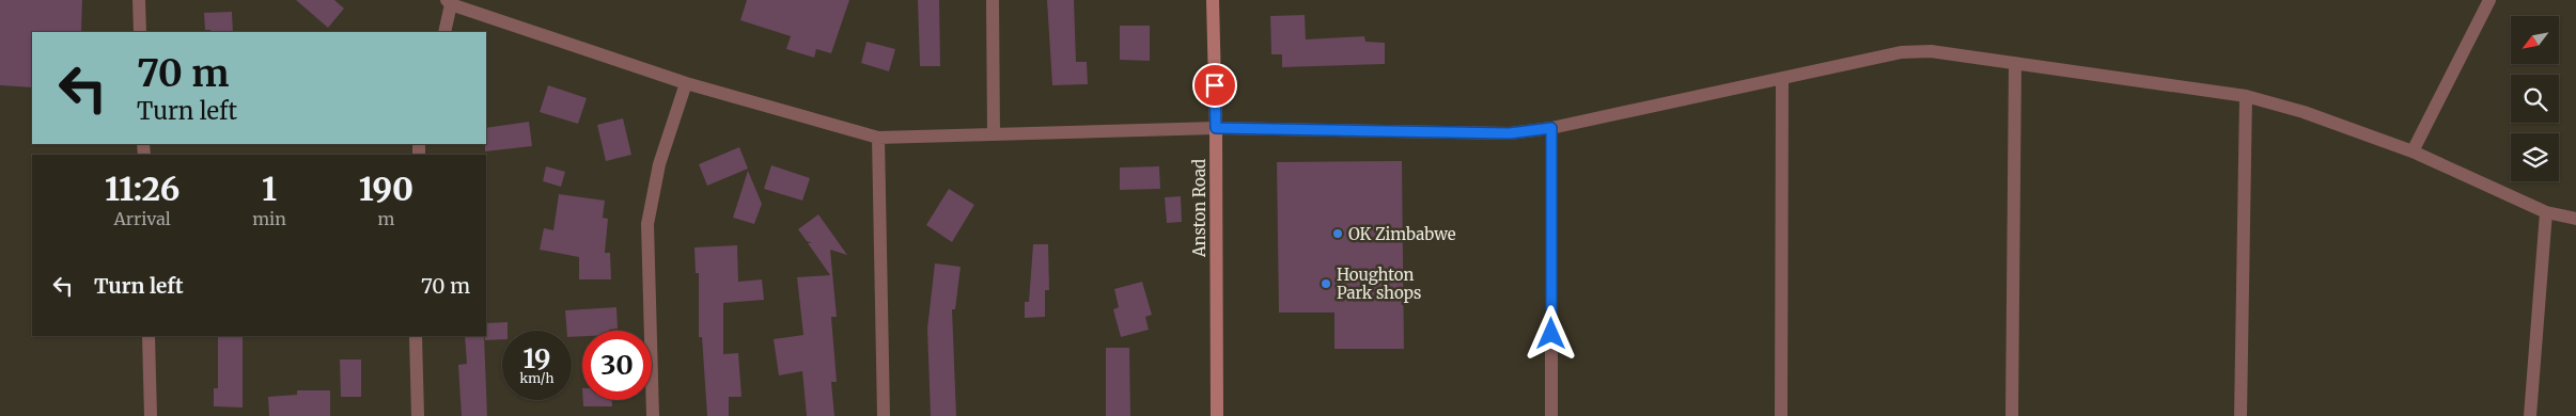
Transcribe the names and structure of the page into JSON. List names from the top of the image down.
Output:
{
  "streets": {
    "main road": ["Anston Road"]
  },
  "places": ["OK Zimbabwe", "Houghton Park shops"],
  "north": "bottom left",
  "page": {
    "turn": ["70 m", "Turn left"],
    "eta": [
      "11:26",
      "Arrival",
      "1",
      "min",
      "190",
      "m"
    ],
    "list": [
      {
        "name": "Turn left",
        "value": "70 m"
      }
    ],
    "speed": "19 km/h",
    "limit": "30"
  }
}
